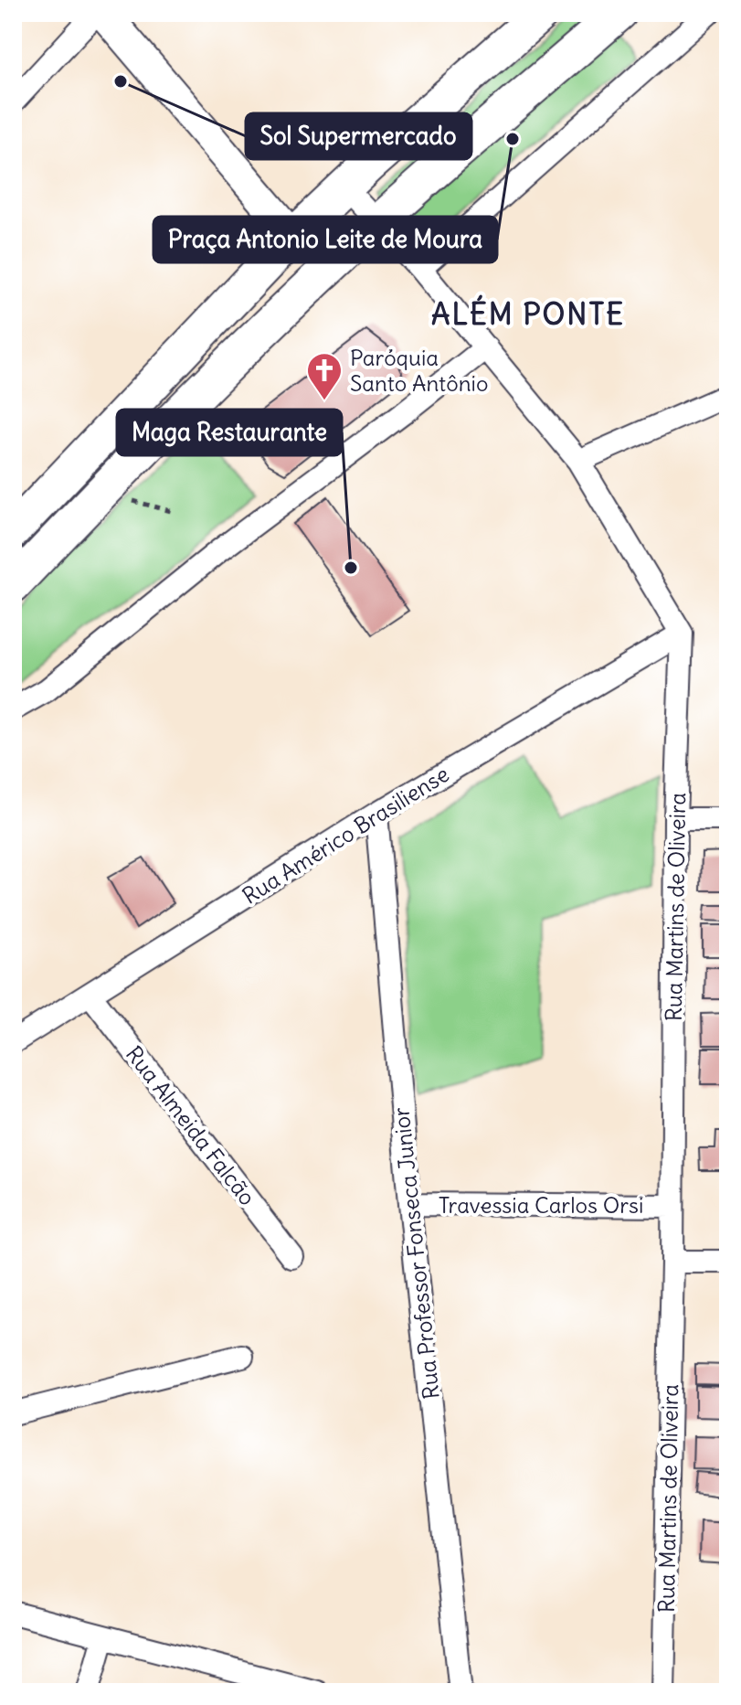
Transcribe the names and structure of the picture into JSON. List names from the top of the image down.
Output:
{
  "streets": {
    "street": [
      "Rua Américo Brasiliense",
      "Rua Martins de Oliveira",
      "Rua Almeida Falcão",
      "Travessia Carlos Orsi",
      "Rua Professor Fonseca Junior"
    ]
  },
  "crossings": [
    ["Rua Américo Brasiliense", "Rua Martins de Oliveira"],
    ["Rua Américo Brasiliense", "Rua Almeida Falcão"],
    ["Rua Américo Brasiliense", "Rua Professor Fonseca Junior"],
    ["Rua Martins de Oliveira", "Travessia Carlos Orsi"],
    ["Travessia Carlos Orsi", "Rua Professor Fonseca Junior"]
  ],
  "districts": ["ALÉM PONTE"],
  "places": {
    "other": ["Sol Supermercado", "Praça Antonio Leite de Moura", "Maga Restaurante"],
    "church": ["Paróquia Santo Antônio"]
  }
}
